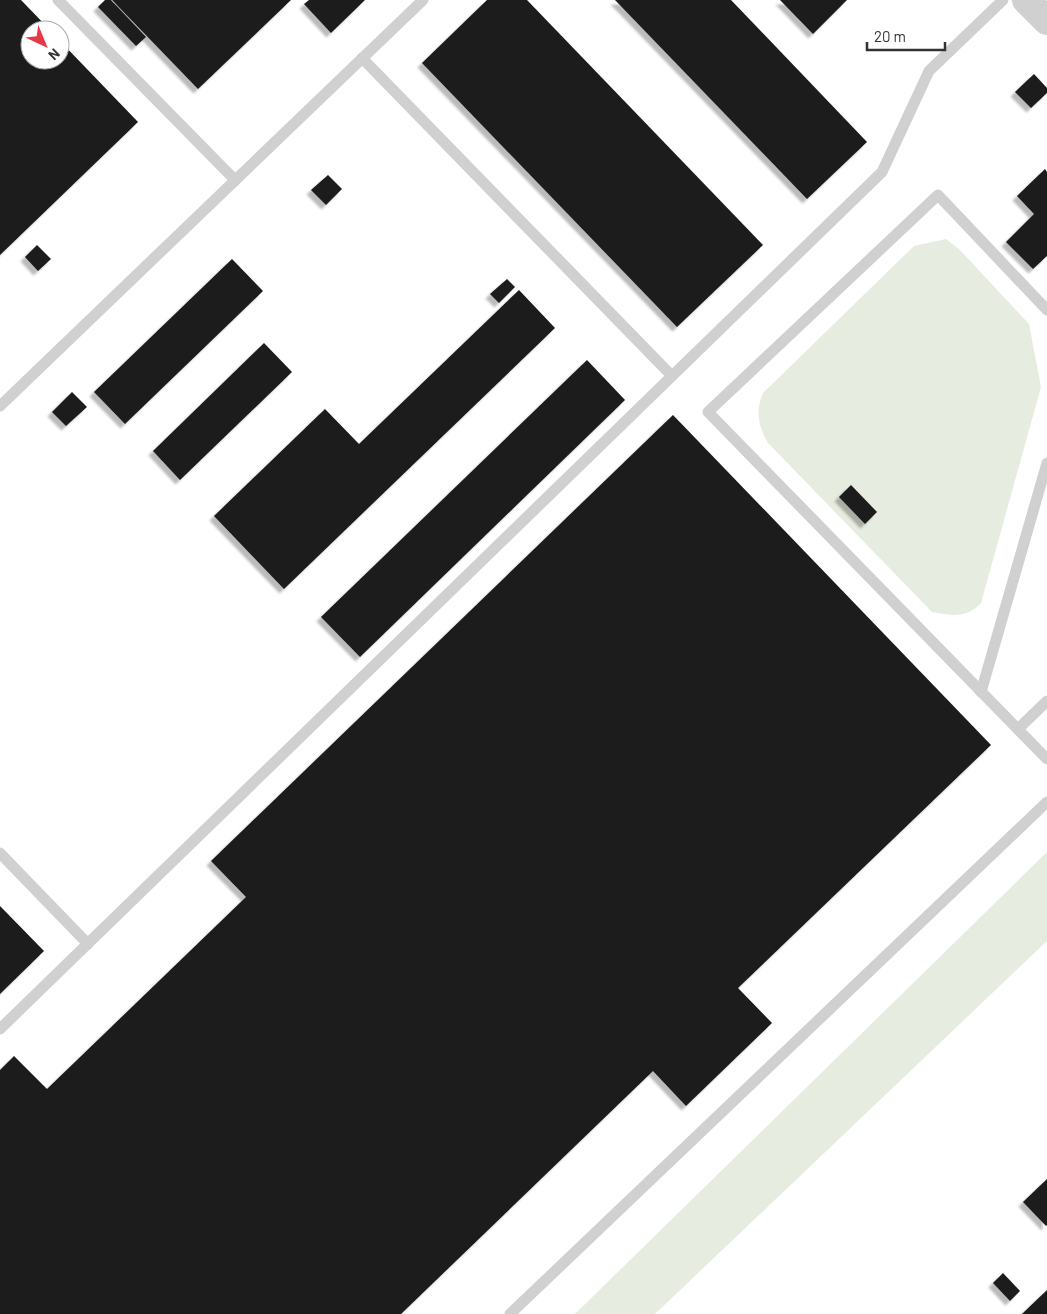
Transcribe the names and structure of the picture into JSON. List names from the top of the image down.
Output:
{
  "scale_bar": "20 m",
  "north": "bottom right"
}
